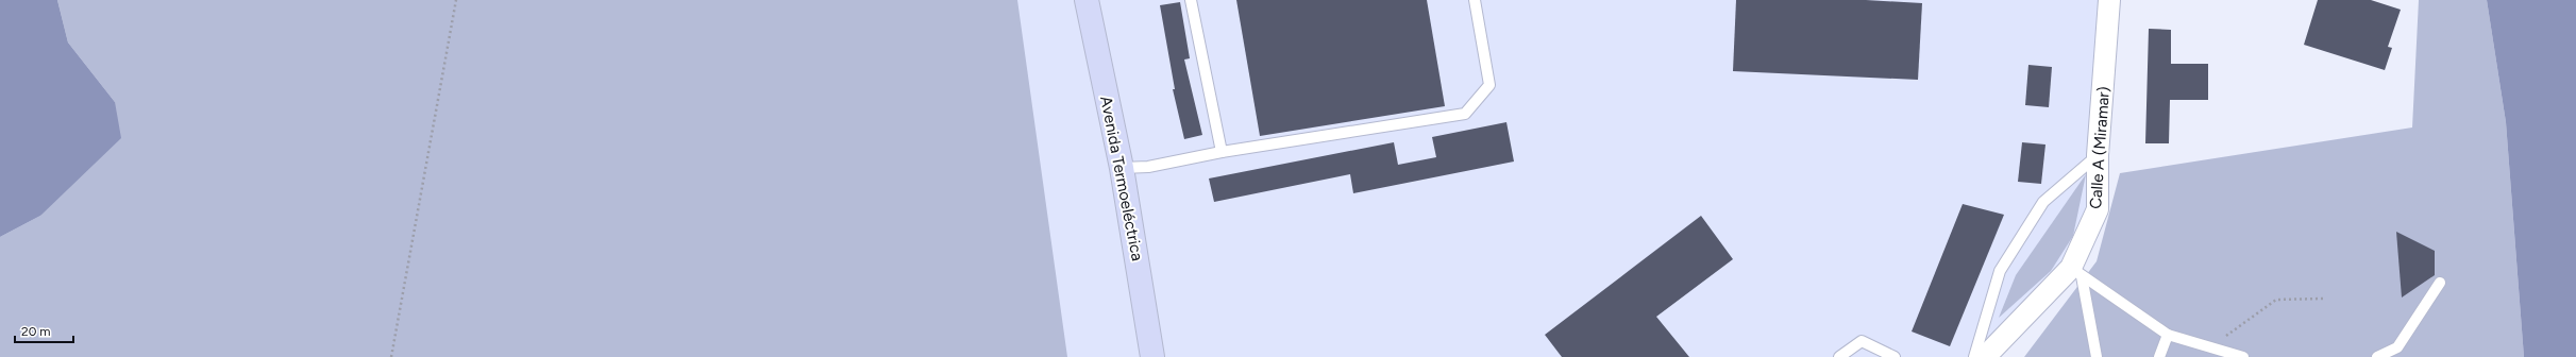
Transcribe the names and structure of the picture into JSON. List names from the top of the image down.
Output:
{
  "streets": {
    "main road": ["Avenida Termoeléctrica"],
    "street": ["Calle A (Miramar)"]
  },
  "scale_bar": "20 m"
}
